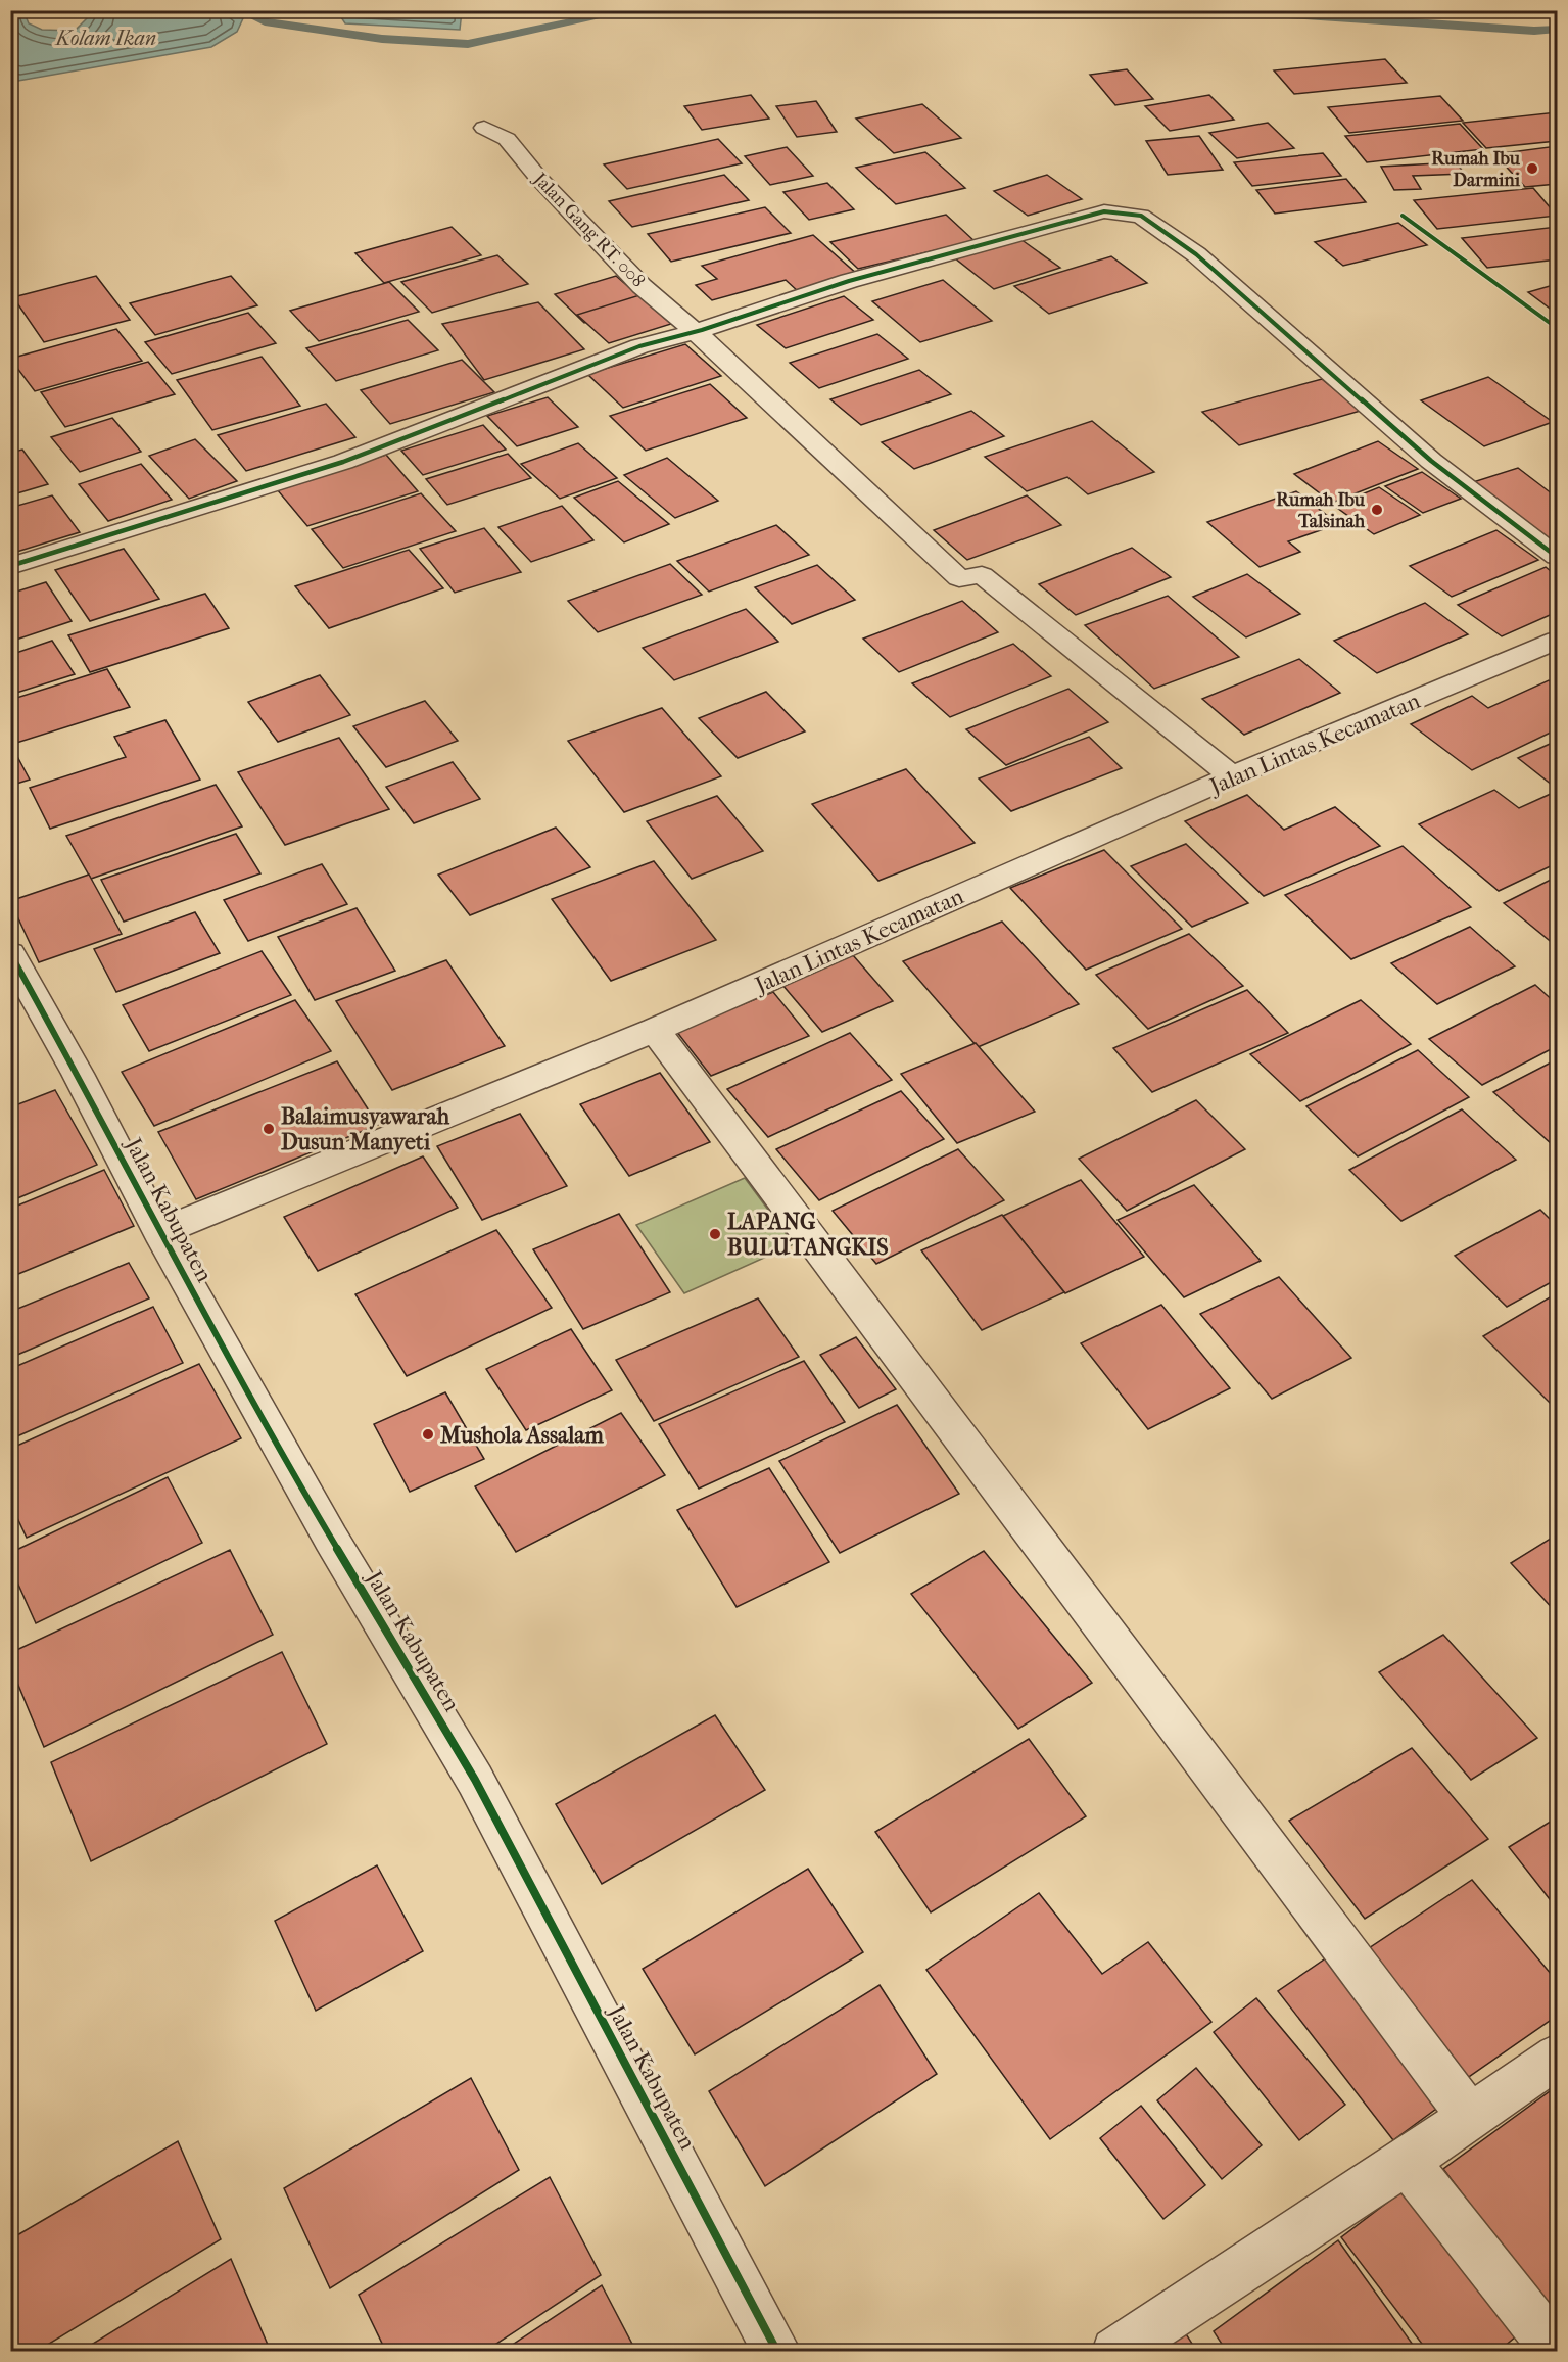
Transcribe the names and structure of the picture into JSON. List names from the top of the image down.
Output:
{
  "streets": {
    "street": ["Jalan Gang RT. 008", "Jalan Lintas Kecamatan", "Jalan Kabupaten"]
  },
  "crossings": [
    ["Jalan Gang RT. 008", "Jalan Lintas Kecamatan"],
    ["Jalan Lintas Kecamatan", "Jalan Kabupaten"]
  ],
  "water": ["Kolam Ikan"],
  "places": [
    "Rumah Ibu Darmini",
    "Rumah Ibu Talsinah",
    "Balaimusyawarah Dusun Manyeti",
    "LAPANG BULUTANGKIS",
    "Mushola Assalam"
  ]
}
